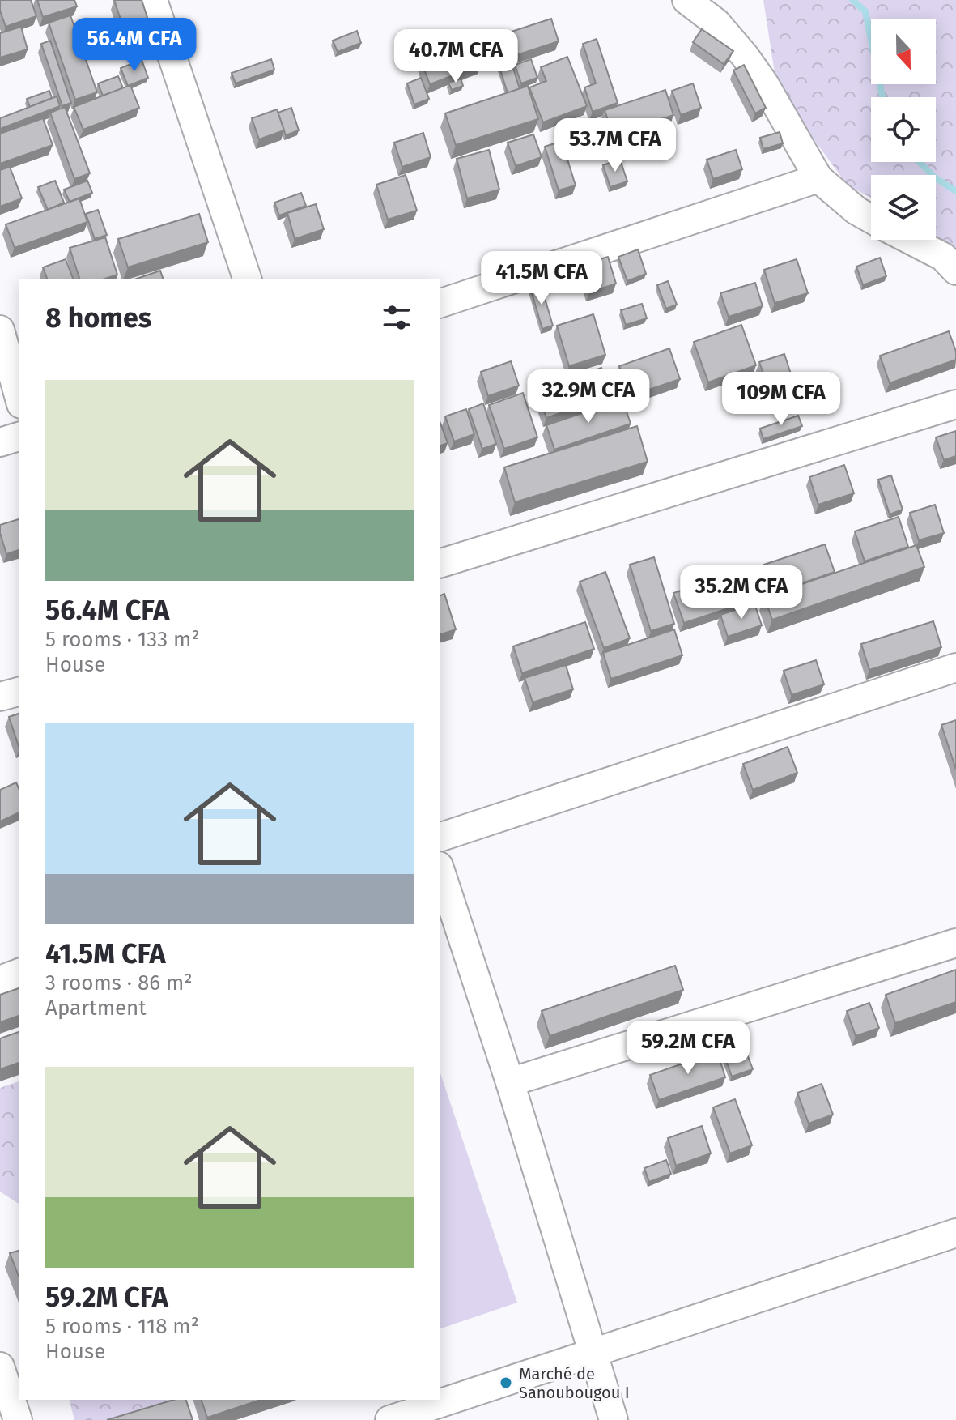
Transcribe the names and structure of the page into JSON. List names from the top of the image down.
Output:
{
  "places": ["Marché de Sanoubougou I"],
  "north": "bottom",
  "page": {
    "price": [
      "56.4M CFA",
      "40.7M CFA",
      "53.7M CFA",
      "41.5M CFA",
      "32.9M CFA",
      "109M CFA",
      "35.2M CFA",
      "59.2M CFA"
    ],
    "heading": "8 homes",
    "list": [
      {
        "name": "56.4M CFA",
        "note": "5 rooms · 133 m² · House"
      },
      {
        "name": "41.5M CFA",
        "note": "3 rooms · 86 m² · Apartment"
      },
      {
        "name": "59.2M CFA",
        "note": "5 rooms · 118 m² · House"
      }
    ]
  }
}
